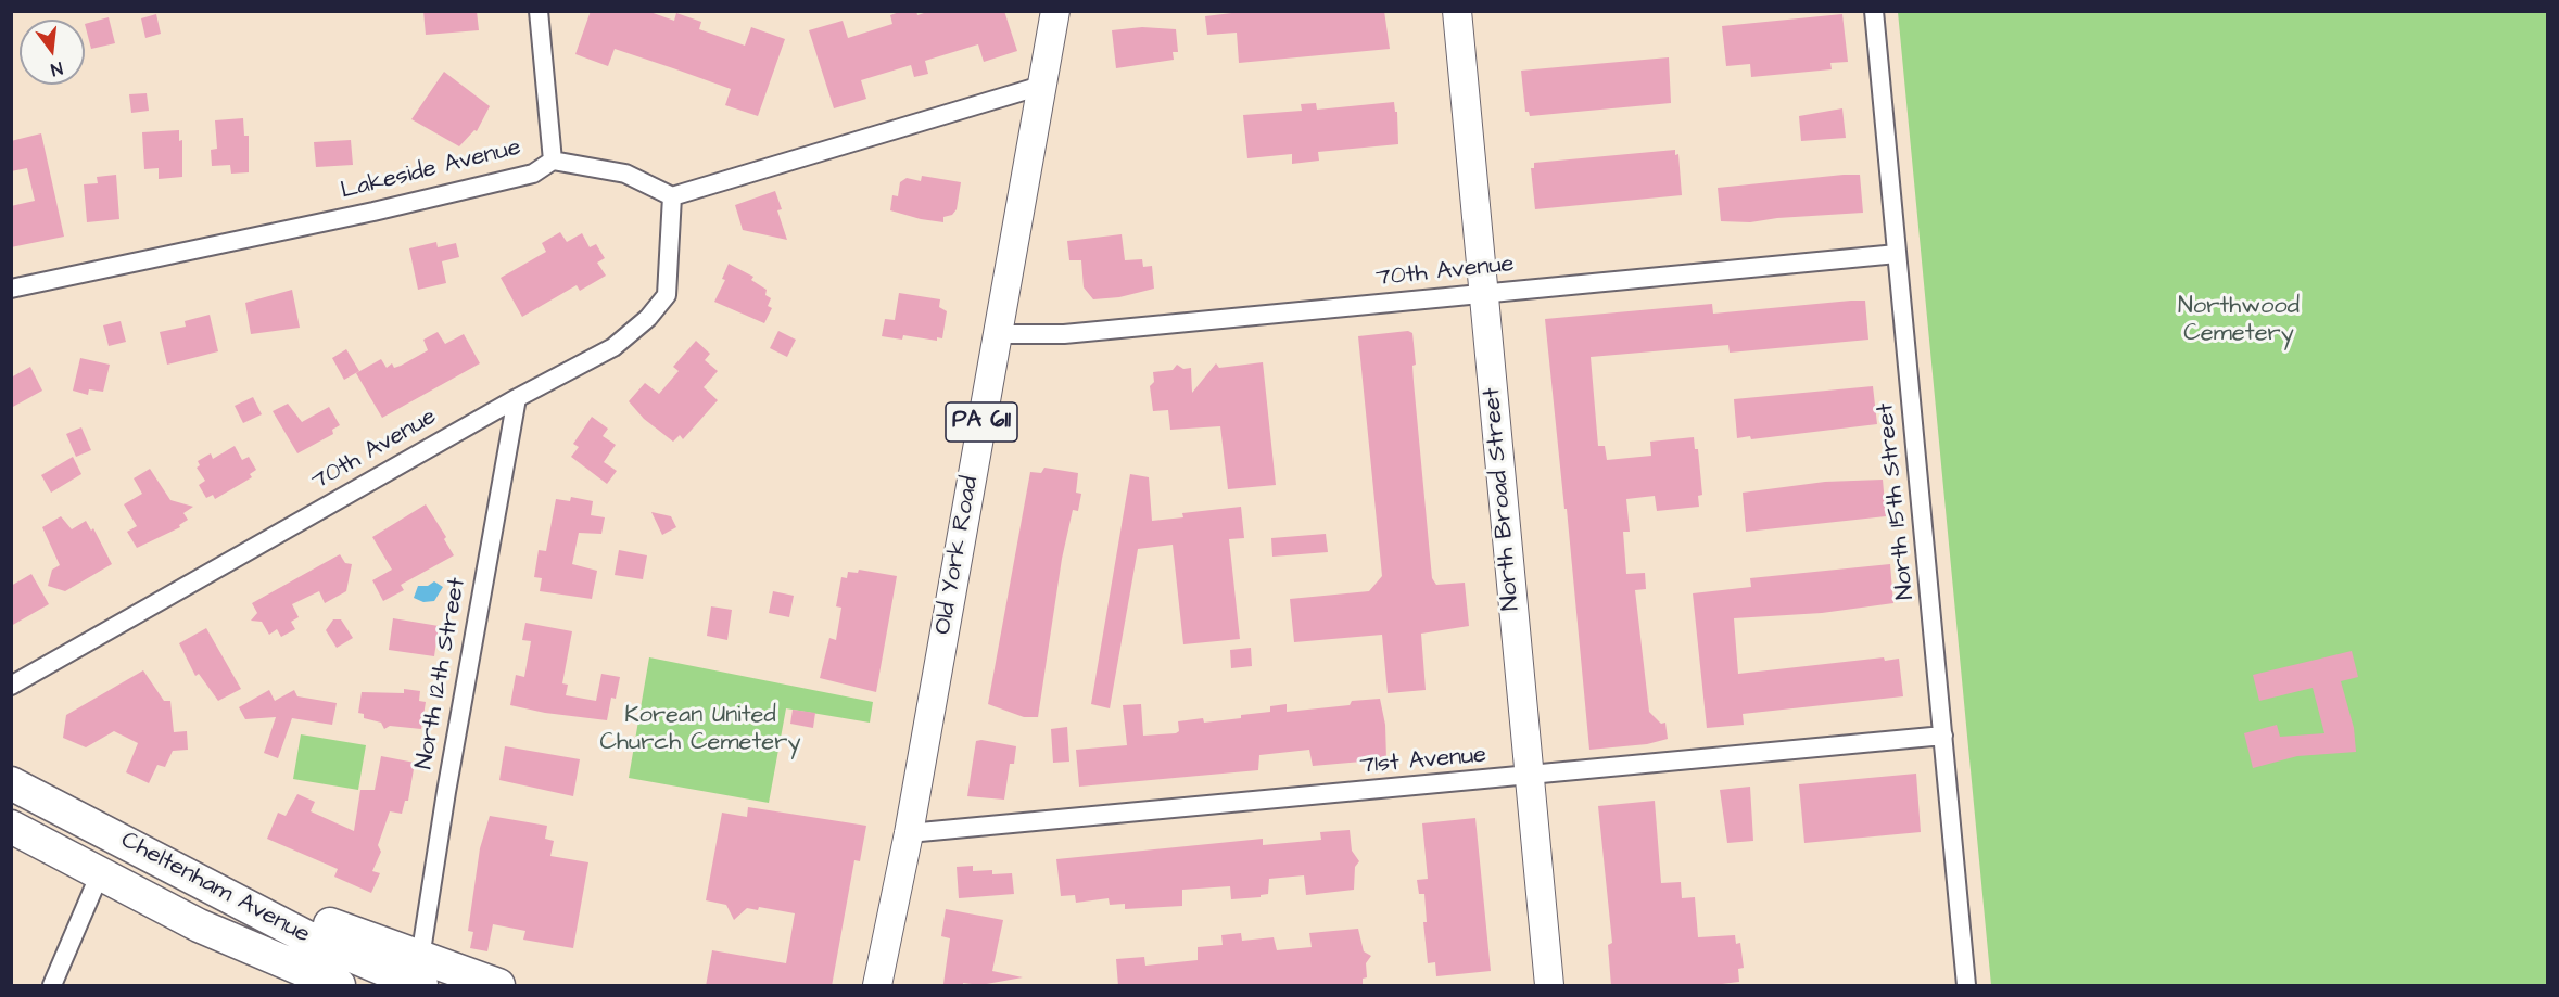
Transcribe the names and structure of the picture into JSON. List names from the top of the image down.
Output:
{
  "streets": {
    "highway": ["Cheltenham Avenue"],
    "main road": ["PA 611", "North Broad Street", "Old York Road"],
    "street": [
      "Lakeside Avenue",
      "70th Avenue",
      "North 15th Street",
      "North 12th Street",
      "71st Avenue"
    ]
  },
  "crossings": [
    ["Lakeside Avenue", "70th Avenue"],
    ["70th Avenue", "North Broad Street"],
    ["70th Avenue", "North 15th Street"],
    ["70th Avenue", "Old York Road"],
    ["70th Avenue", "North 12th Street"],
    ["North Broad Street", "71st Avenue"],
    ["North 15th Street", "71st Avenue"],
    ["Old York Road", "71st Avenue"],
    ["North 12th Street", "Cheltenham Avenue"]
  ],
  "parks": ["Northwood Cemetery", "Korean United Church Cemetery"],
  "north": "bottom"
}
